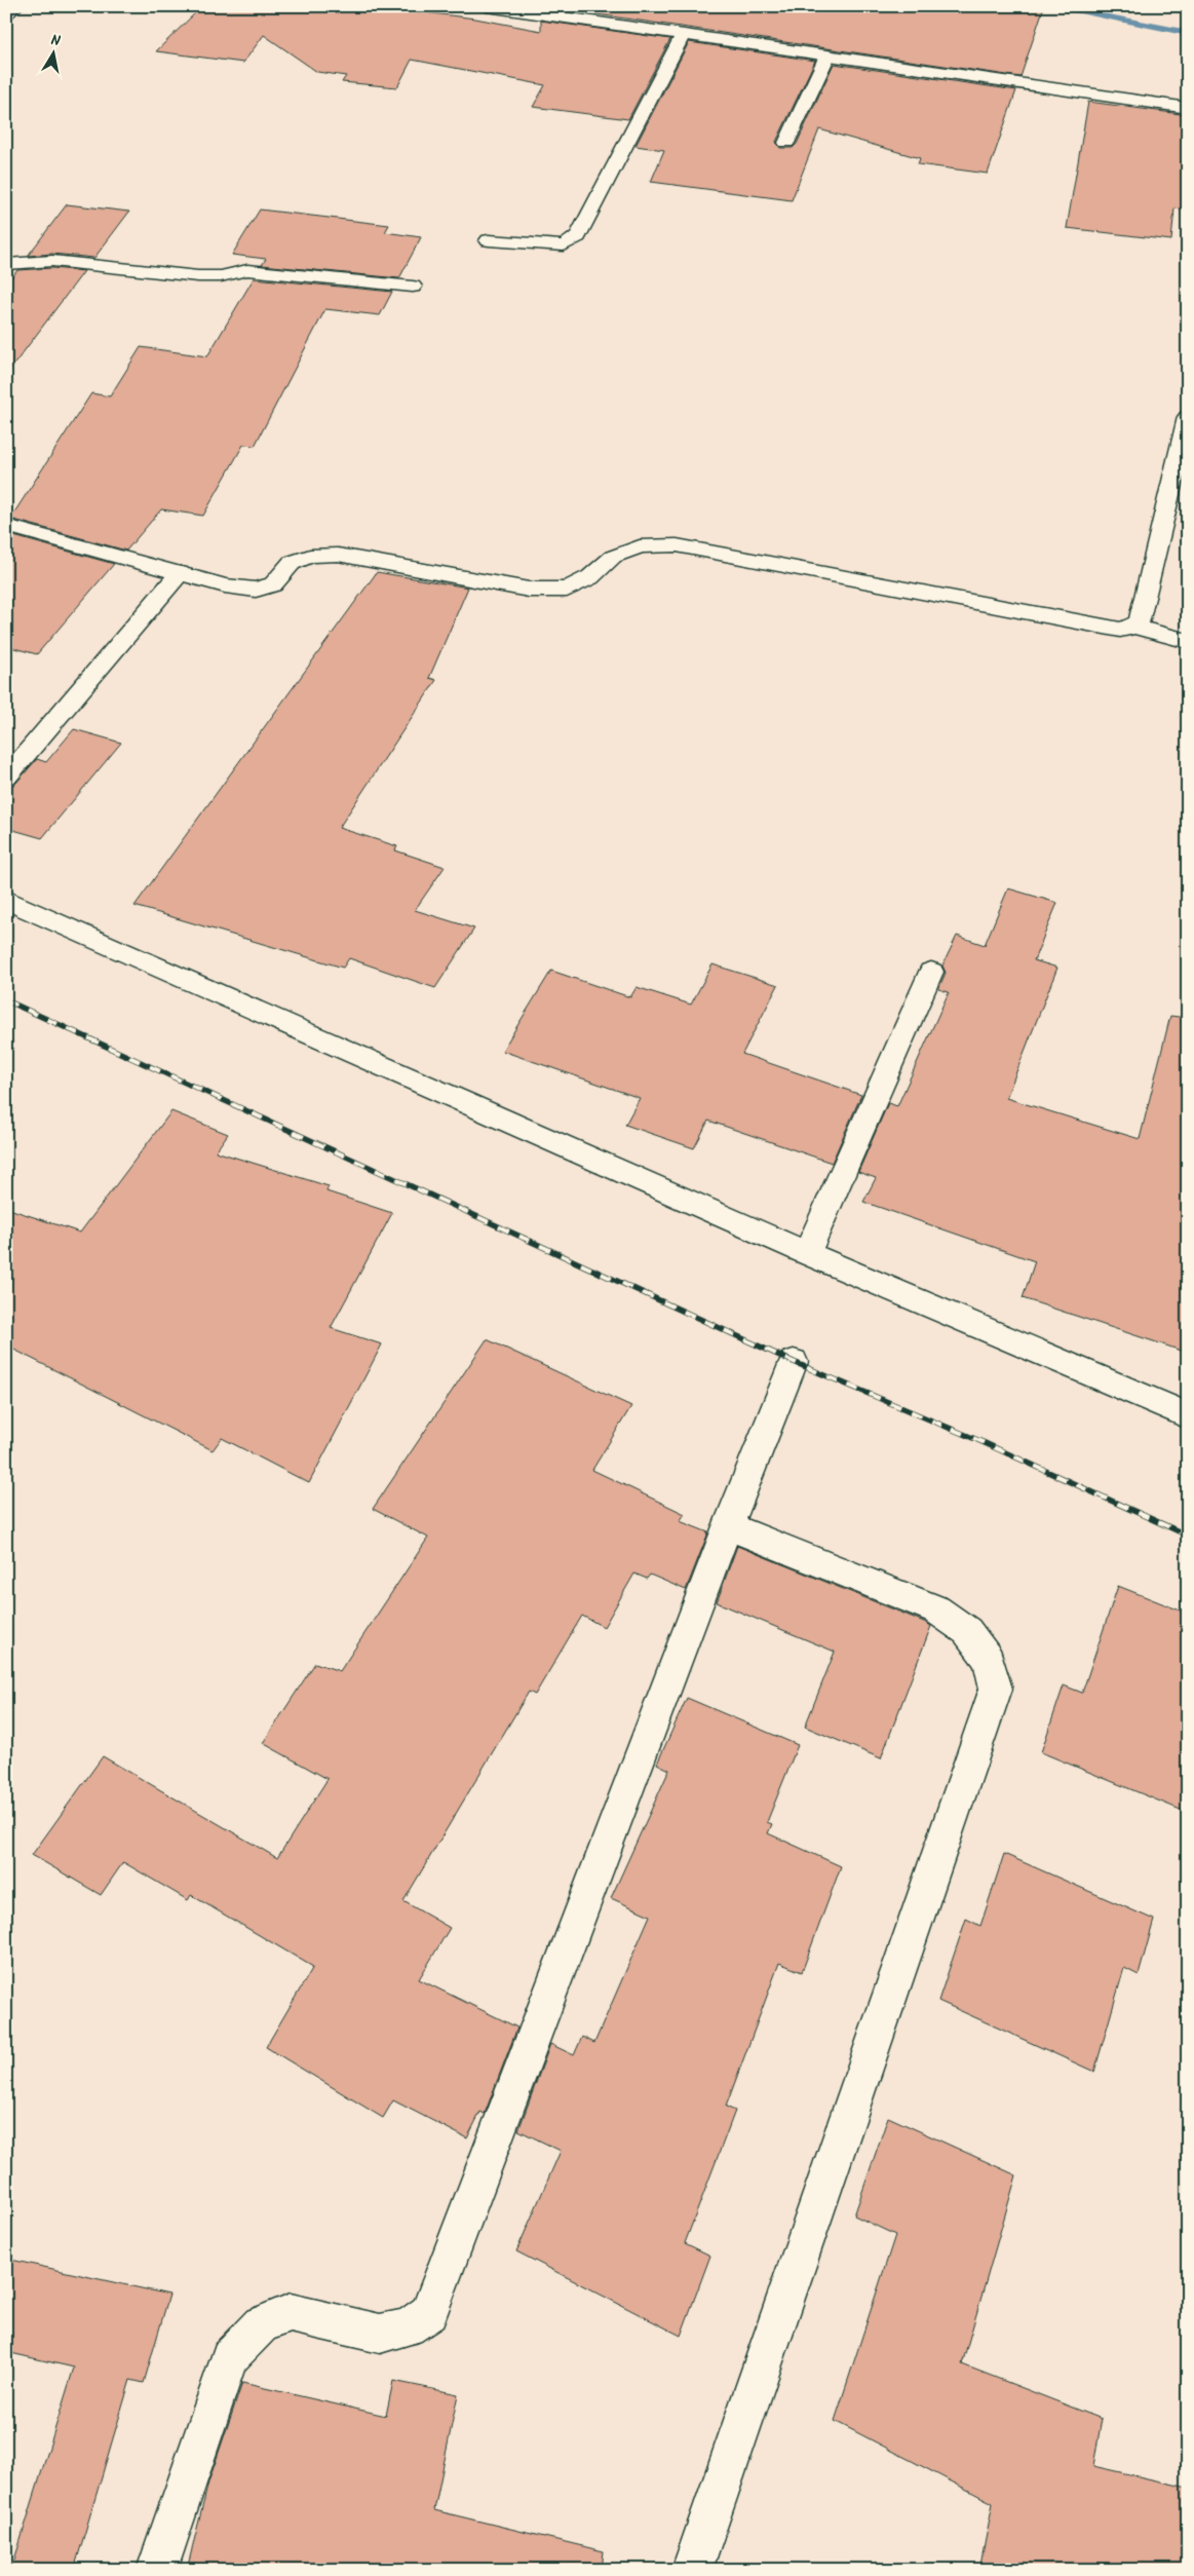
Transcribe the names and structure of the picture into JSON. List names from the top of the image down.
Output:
{
  "north": "top"
}
